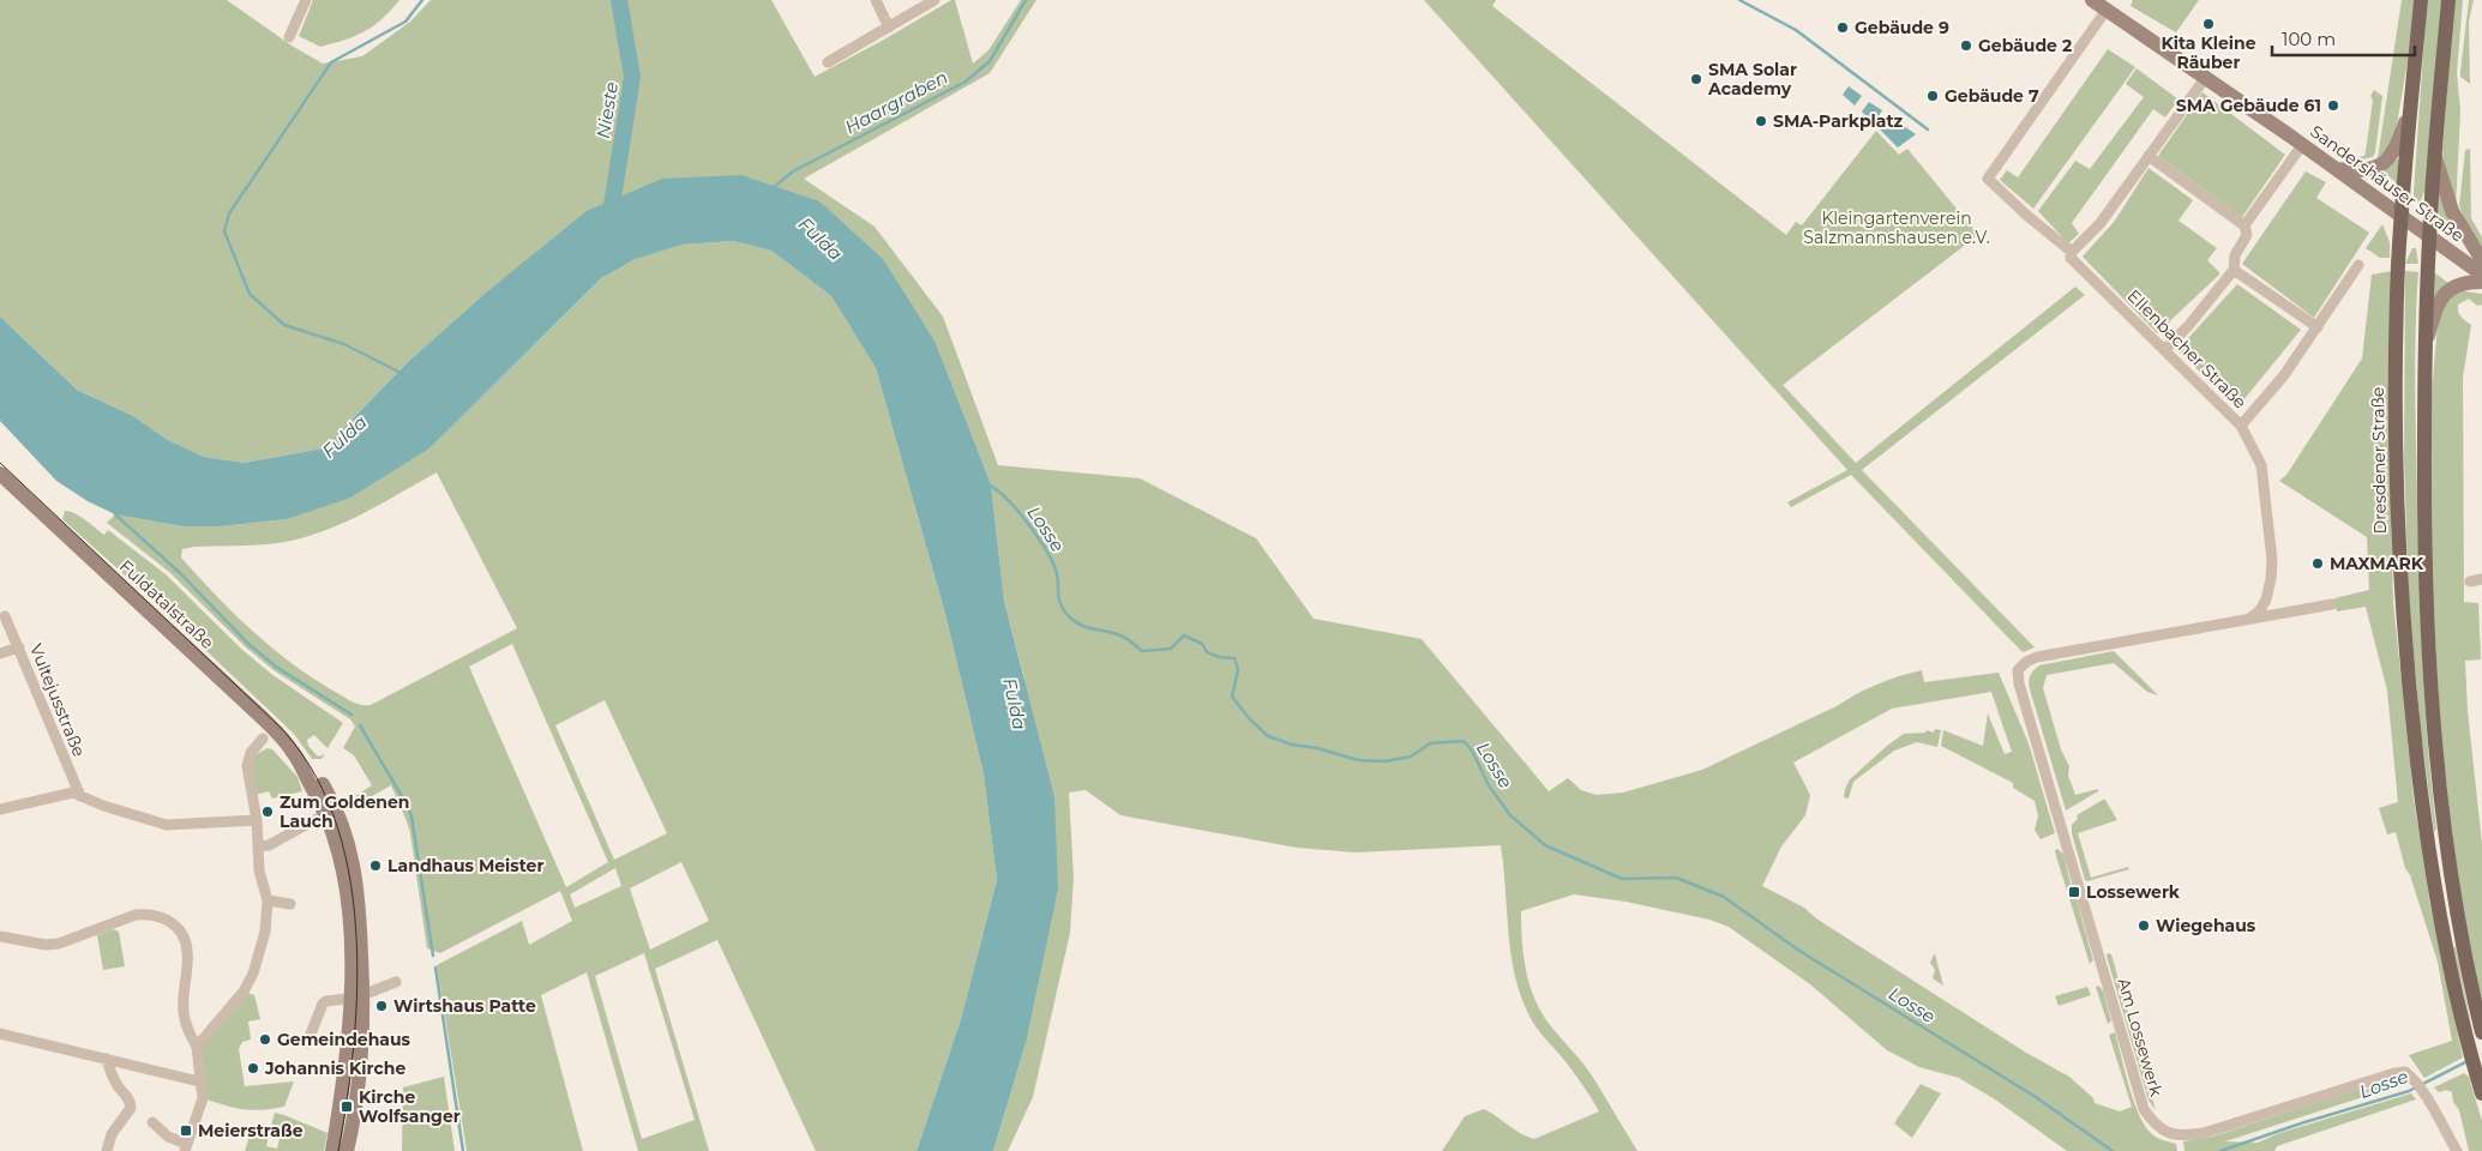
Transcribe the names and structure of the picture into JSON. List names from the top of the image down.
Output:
{
  "streets": {
    "main road": ["Sandershäuser Straße", "Dresdener Straße", "Fuldatalstraße"],
    "street": ["Ellenbacher Straße", "Vultejusstraße", "Am Lossewerk"]
  },
  "crossings": [
    ["Sandershäuser Straße", "Ellenbacher Straße"],
    ["Sandershäuser Straße", "Dresdener Straße"],
    ["Ellenbacher Straße", "Am Lossewerk"]
  ],
  "water": [
    "Haargraben",
    "Nieste",
    "Fulda",
    "Losse"
  ],
  "parks": ["Kleingartenverein Salzmannshausen e.V."],
  "places": {
    "other": [
      "Kita Kleine Räuber",
      "Gebäude 9",
      "Gebäude 2",
      "SMA Solar Academy",
      "Gebäude 7",
      "SMA Gebäude 61",
      "SMA-Parkplatz",
      "MAXMARK",
      "Zum Goldenen Lauch",
      "Landhaus Meister",
      "Wiegehaus",
      "Wirtshaus Patte",
      "Gemeindehaus",
      "Johannis Kirche"
    ],
    "transit": ["Lossewerk", "Kirche Wolfsanger", "Meierstraße"]
  },
  "scale_bar": "100 m"
}
